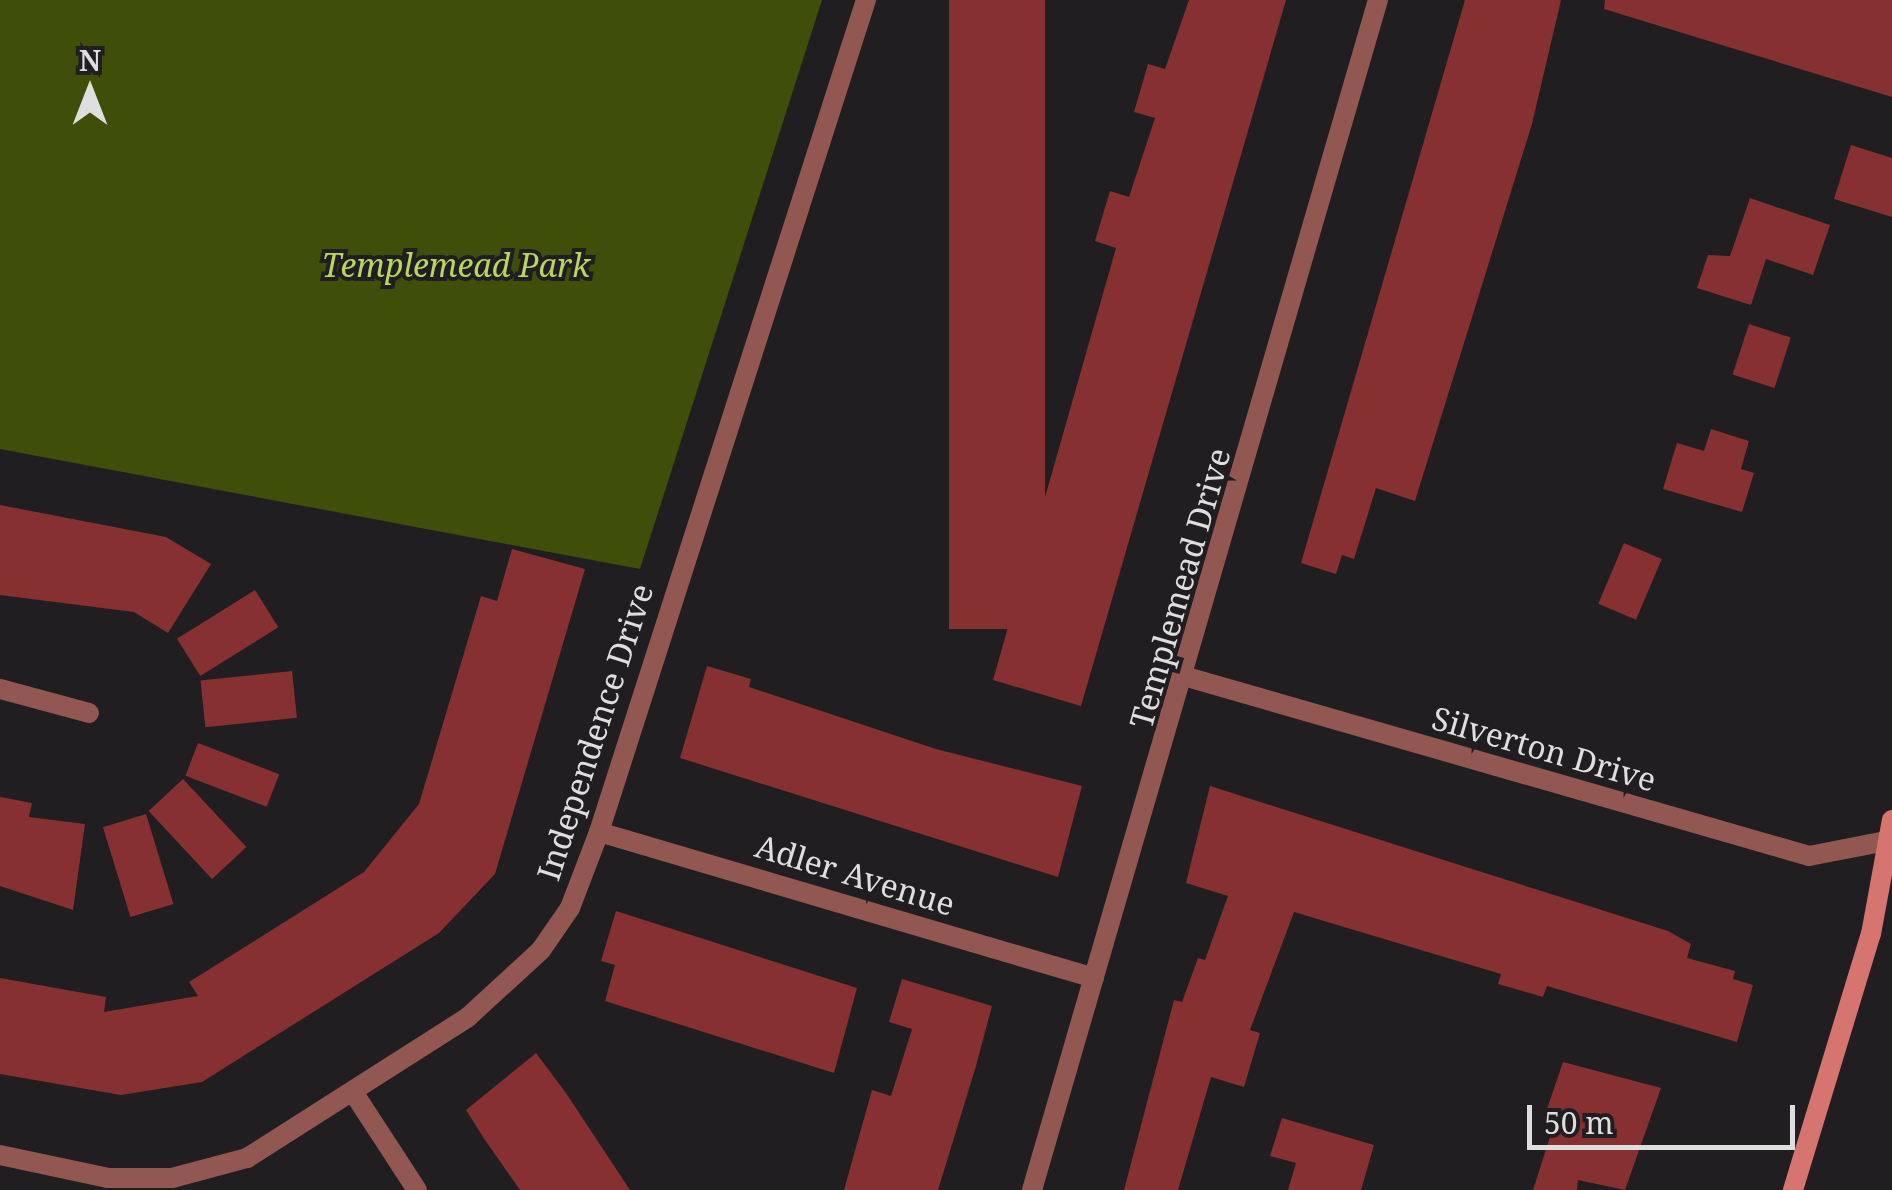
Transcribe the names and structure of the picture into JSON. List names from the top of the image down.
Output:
{
  "streets": {
    "street": [
      "Templemead Drive",
      "Independence Drive",
      "Silverton Drive",
      "Adler Avenue"
    ]
  },
  "crossings": [
    ["Templemead Drive", "Silverton Drive"],
    ["Templemead Drive", "Adler Avenue"],
    ["Independence Drive", "Adler Avenue"]
  ],
  "parks": ["Templemead Park"],
  "scale_bar": "50 m",
  "north": "top"
}
